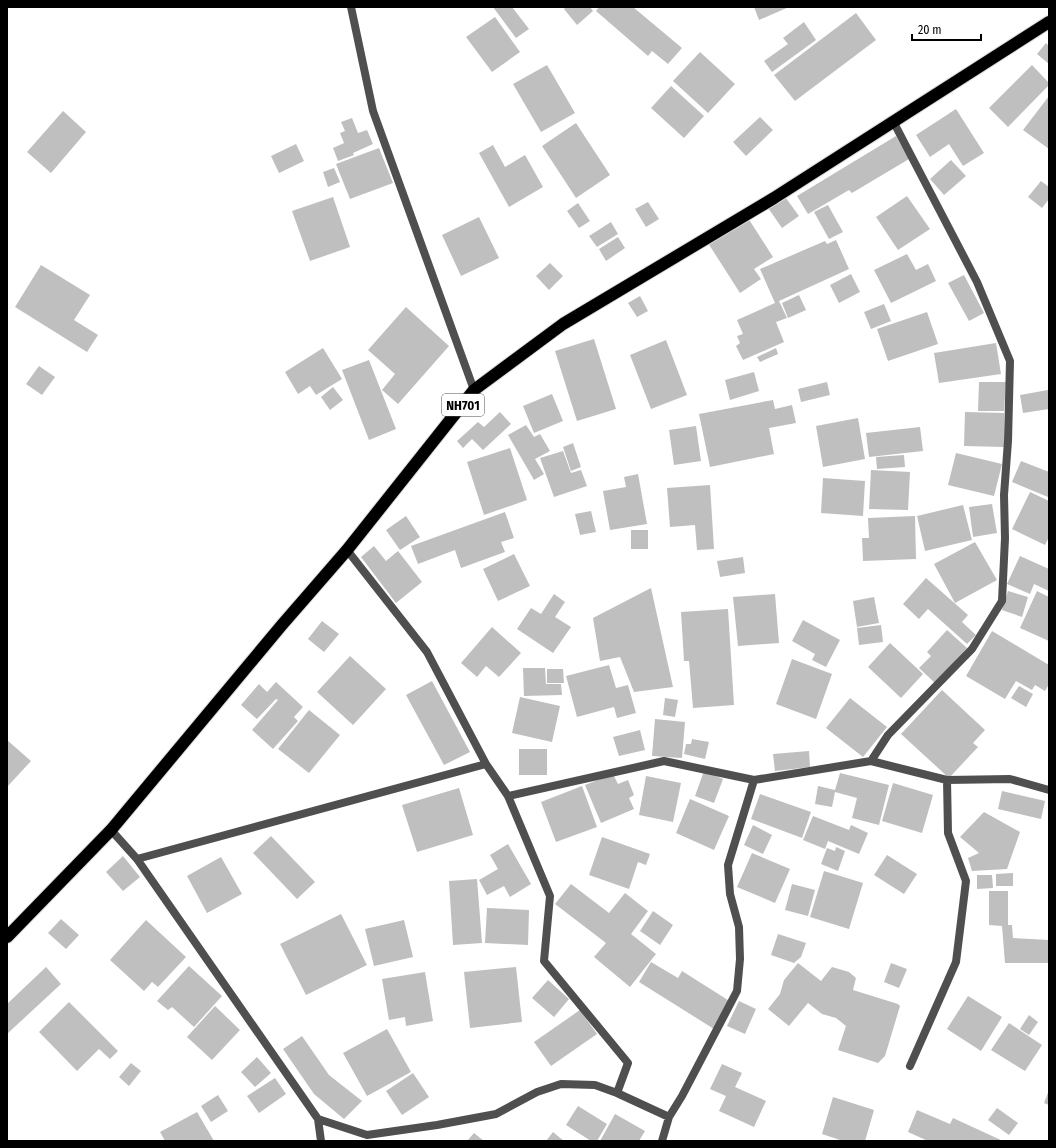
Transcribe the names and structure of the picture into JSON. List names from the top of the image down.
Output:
{
  "streets": {
    "highway": ["NH701"]
  },
  "scale_bar": "20 m"
}
